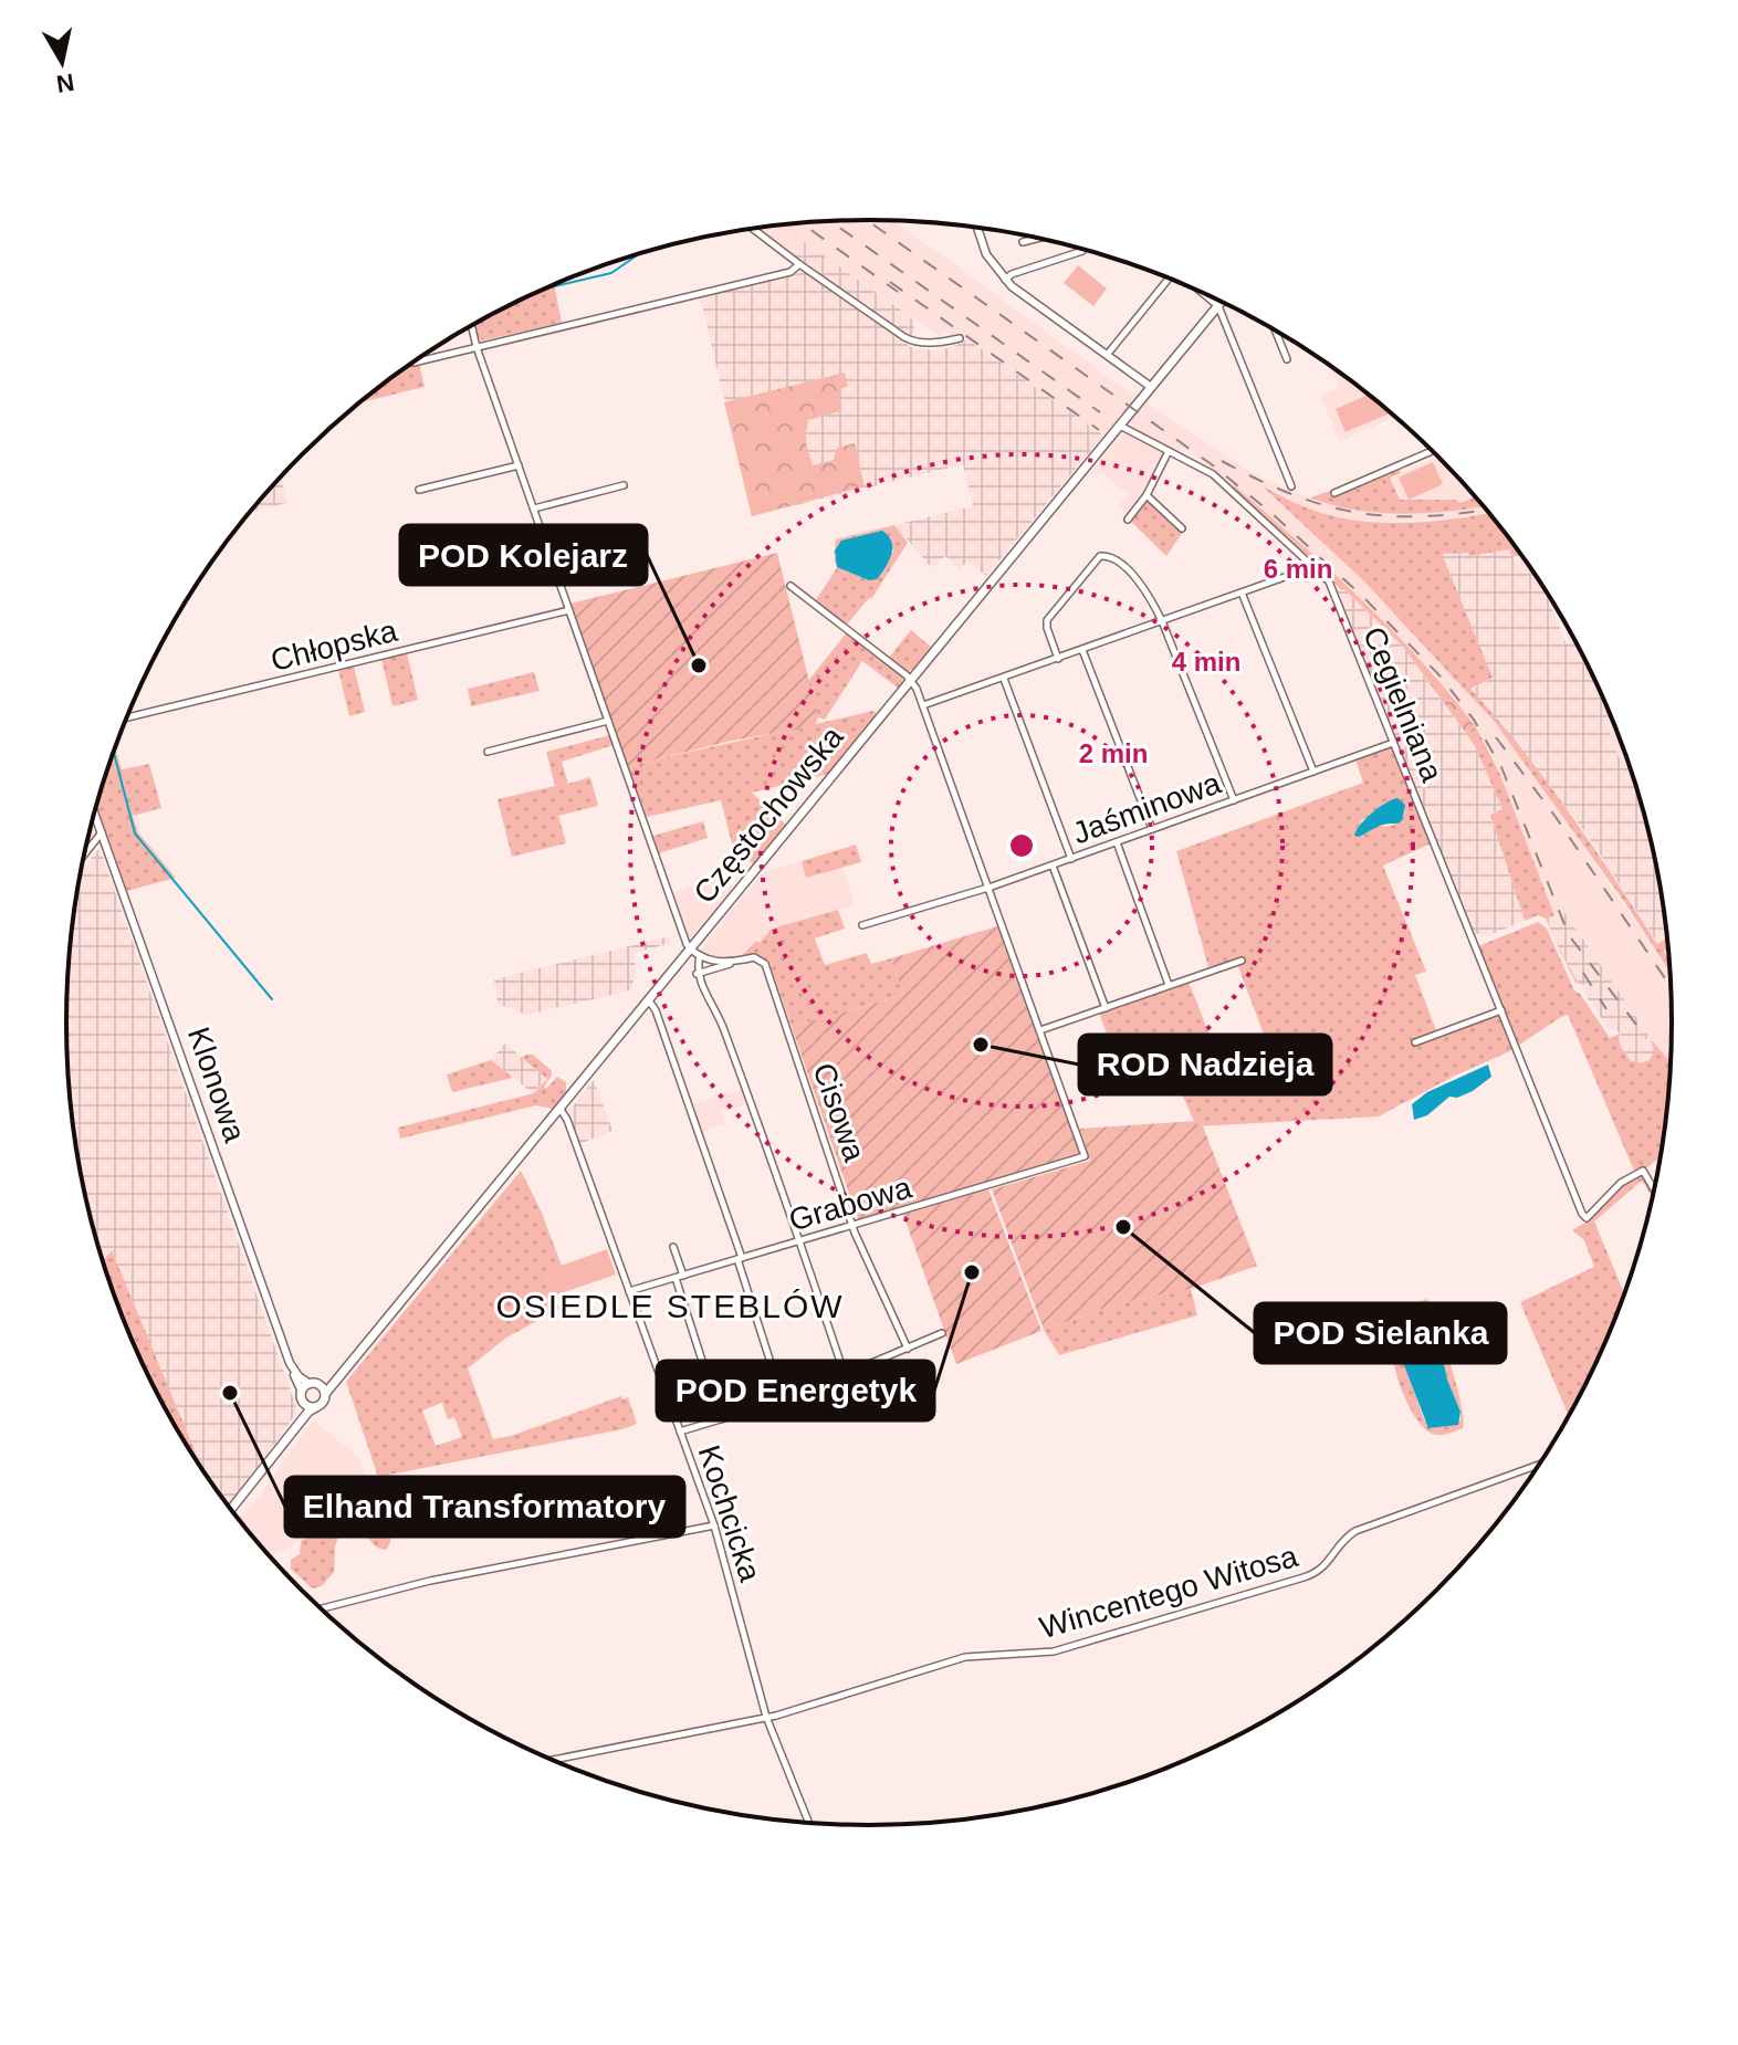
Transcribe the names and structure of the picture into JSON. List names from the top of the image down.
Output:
{
  "streets": {
    "main road": ["Częstochowska"],
    "street": [
      "Chłopska",
      "Cegielniana",
      "Jaśminowa",
      "Klonowa",
      "Cisowa",
      "Grabowa",
      "Kochcicka",
      "Wincentego Witosa"
    ]
  },
  "crossings": [
    ["Cegielniana", "Jaśminowa"],
    ["Cegielniana", "Częstochowska"],
    ["Częstochowska", "Klonowa"],
    ["Częstochowska", "Cisowa"],
    ["Częstochowska", "Kochcicka"],
    ["Cisowa", "Grabowa"],
    ["Grabowa", "Kochcicka"],
    ["Kochcicka", "Wincentego Witosa"]
  ],
  "districts": ["OSIEDLE STEBLÓW"],
  "places": [
    "POD Kolejarz",
    "ROD Nadzieja",
    "POD Sielanka",
    "POD Energetyk",
    "Elhand Transformatory"
  ],
  "north": "bottom",
  "rings": ["6 min", "4 min", "2 min"]
}
